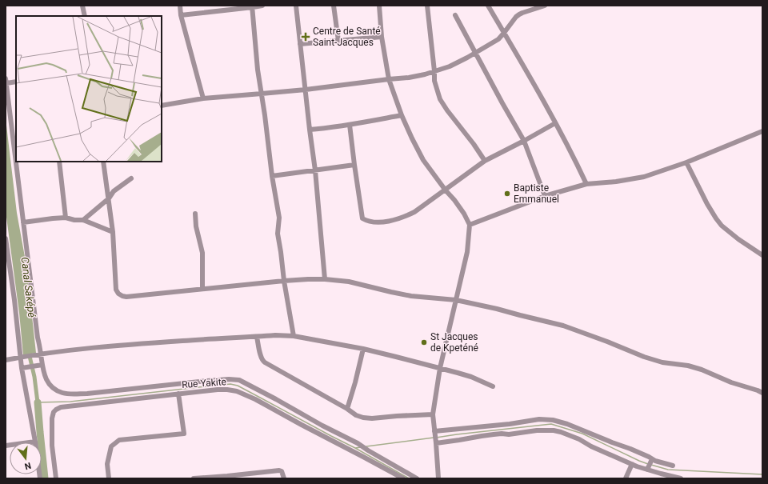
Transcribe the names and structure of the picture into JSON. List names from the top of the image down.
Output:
{
  "streets": {
    "street": ["Rue Yakite"]
  },
  "water": ["Canal Saképé"],
  "places": {
    "health": ["Centre de Santé Saint-Jacques"],
    "other": ["Baptiste Emmanuel", "St Jacques de Kpeténé"]
  },
  "north": "bottom"
}
